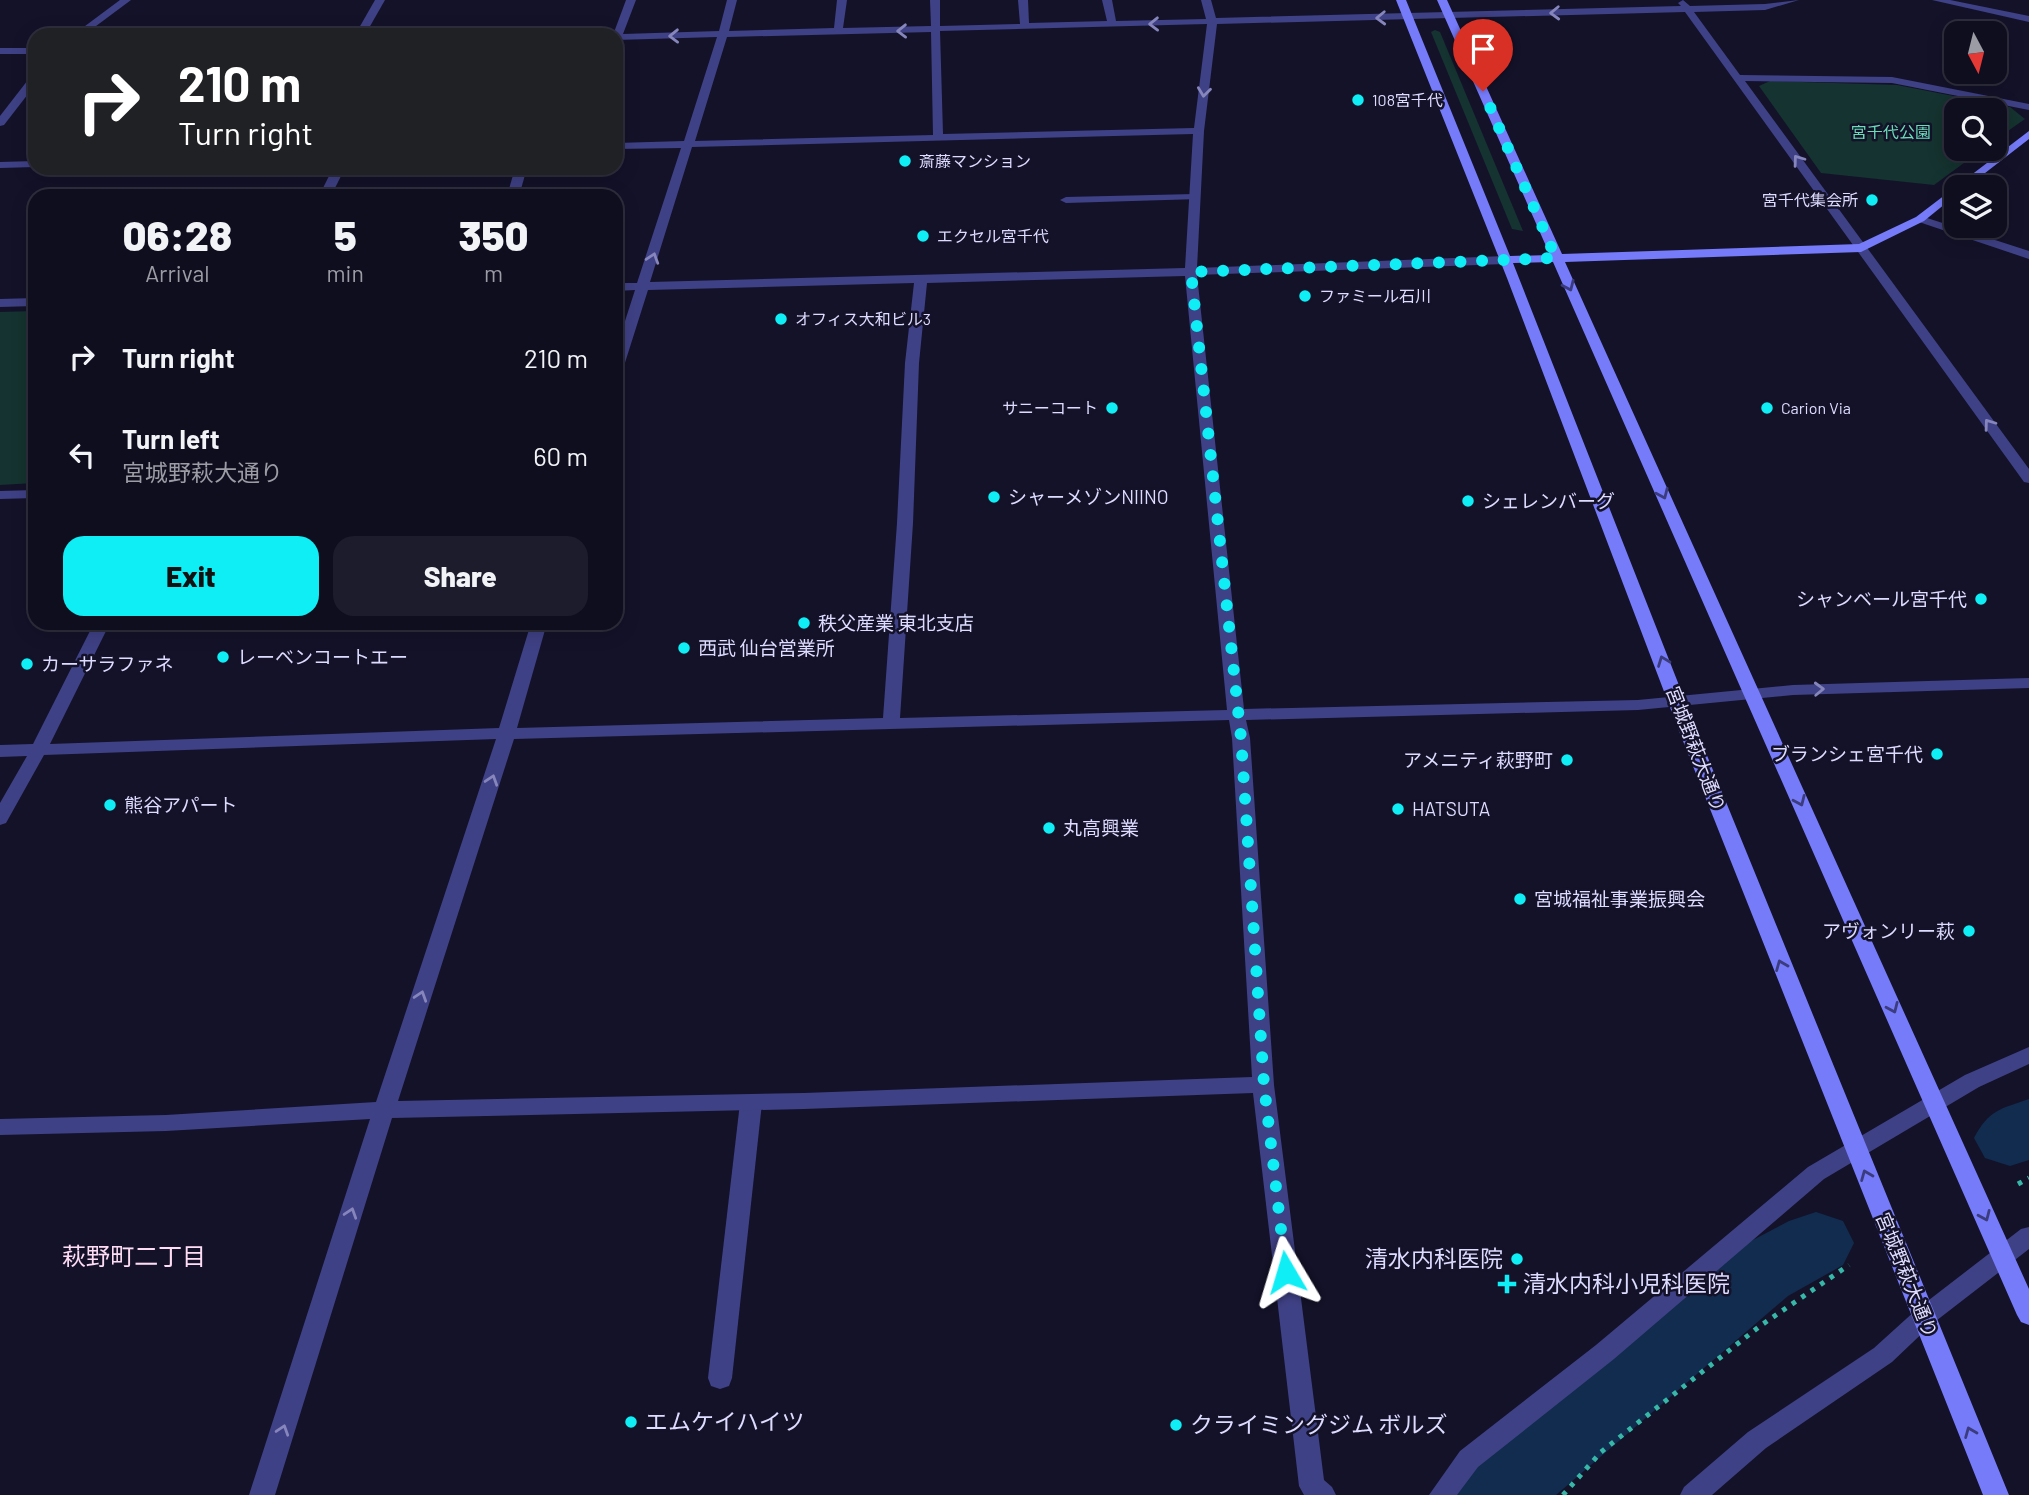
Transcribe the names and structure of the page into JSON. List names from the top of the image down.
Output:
{
  "streets": {
    "street": ["宮城野萩大通り"]
  },
  "districts": ["萩野町二丁目"],
  "parks": ["宮千代公園"],
  "places": {
    "other": [
      "108宮千代",
      "斎藤マンション",
      "宮千代集会所",
      "エクセル宮千代",
      "ファミール石川",
      "オフィス大和ビル3",
      "サニーコート",
      "Carion Via",
      "シャーメゾンNIINO",
      "シェレンバーグ",
      "シャンベール宮千代",
      "秩父産業 東北支店",
      "西武 仙台営業所",
      "レーベンコートエー",
      "カーサラファネ",
      "ブランシェ宮千代",
      "アメニティ萩野町",
      "熊谷アパート",
      "HATSUTA",
      "丸高興業",
      "宮城福祉事業振興会",
      "アヴォンリー萩",
      "清水内科医院",
      "エムケイハイツ",
      "クライミングジム ボルズ"
    ],
    "health": ["清水内科小児科医院"]
  },
  "north": "bottom",
  "page": {
    "turn": ["210 m", "Turn right"],
    "eta": [
      "06:28",
      "Arrival",
      "5",
      "min",
      "350",
      "m"
    ],
    "list": [
      {
        "name": "Turn right",
        "value": "210 m"
      },
      {
        "name": "Turn left",
        "note": "宮城野萩大通り",
        "value": "60 m"
      }
    ],
    "buttons": ["Exit", "Share"]
  }
}
